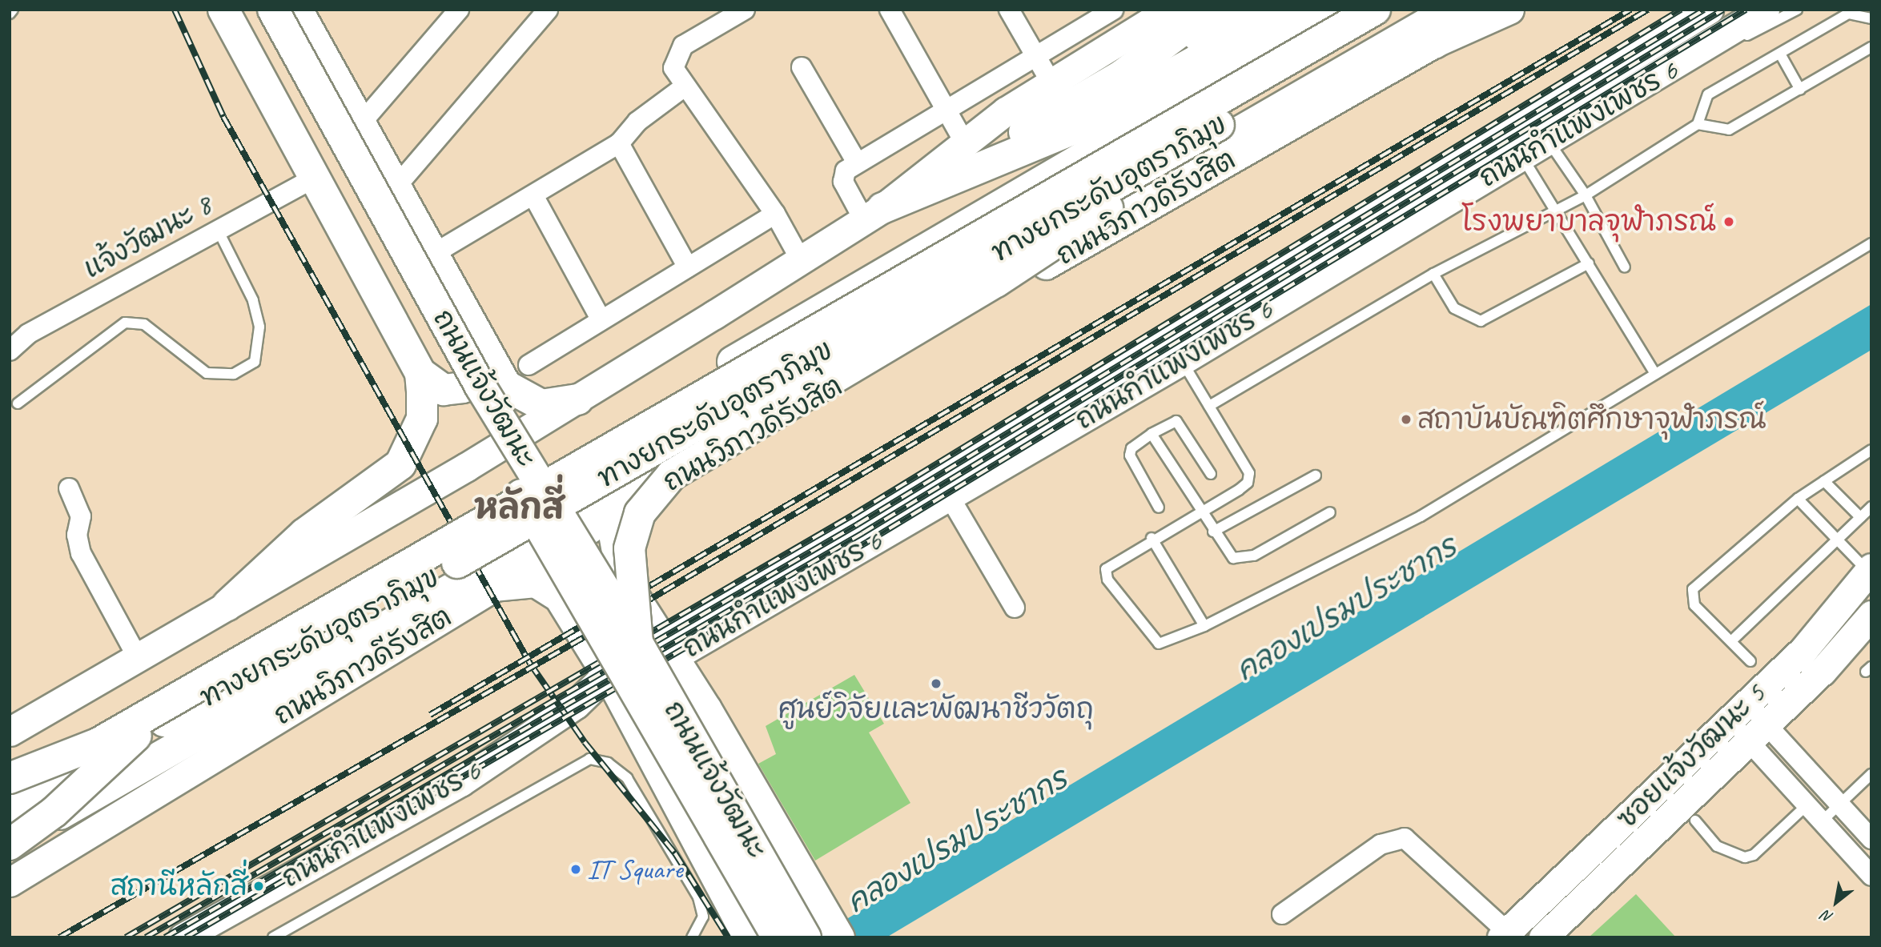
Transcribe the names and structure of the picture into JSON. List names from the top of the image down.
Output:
{
  "streets": {
    "main road": [
      "ถนนกำแพงเพชร 6",
      "ทางยกระดับอุตราภิมุข",
      "ถนนวิภาวดีรังสิต",
      "ถนนแจ้งวัฒนะ",
      "ซอยแจ้งวัฒนะ 5"
    ],
    "street": ["แจ้งวัฒนะ 8"]
  },
  "crossings": [
    ["ถนนกำแพงเพชร 6", "ถนนแจ้งวัฒนะ"],
    ["ถนนวิภาวดีรังสิต", "ถนนแจ้งวัฒนะ"],
    ["แจ้งวัฒนะ 8", "ถนนแจ้งวัฒนะ"]
  ],
  "districts": ["หลักสี่"],
  "water": ["คลองเปรมประชากร"],
  "places": [
    "โรงพยาบาลจุฬาภรณ์",
    "สถาบันบัณฑิตศึกษาจุฬาภรณ์",
    "ศูนย์วิจัยและพัฒนาชีววัตถุ",
    "IT Square",
    "สถานีหลักสี่"
  ],
  "north": "bottom left"
}
